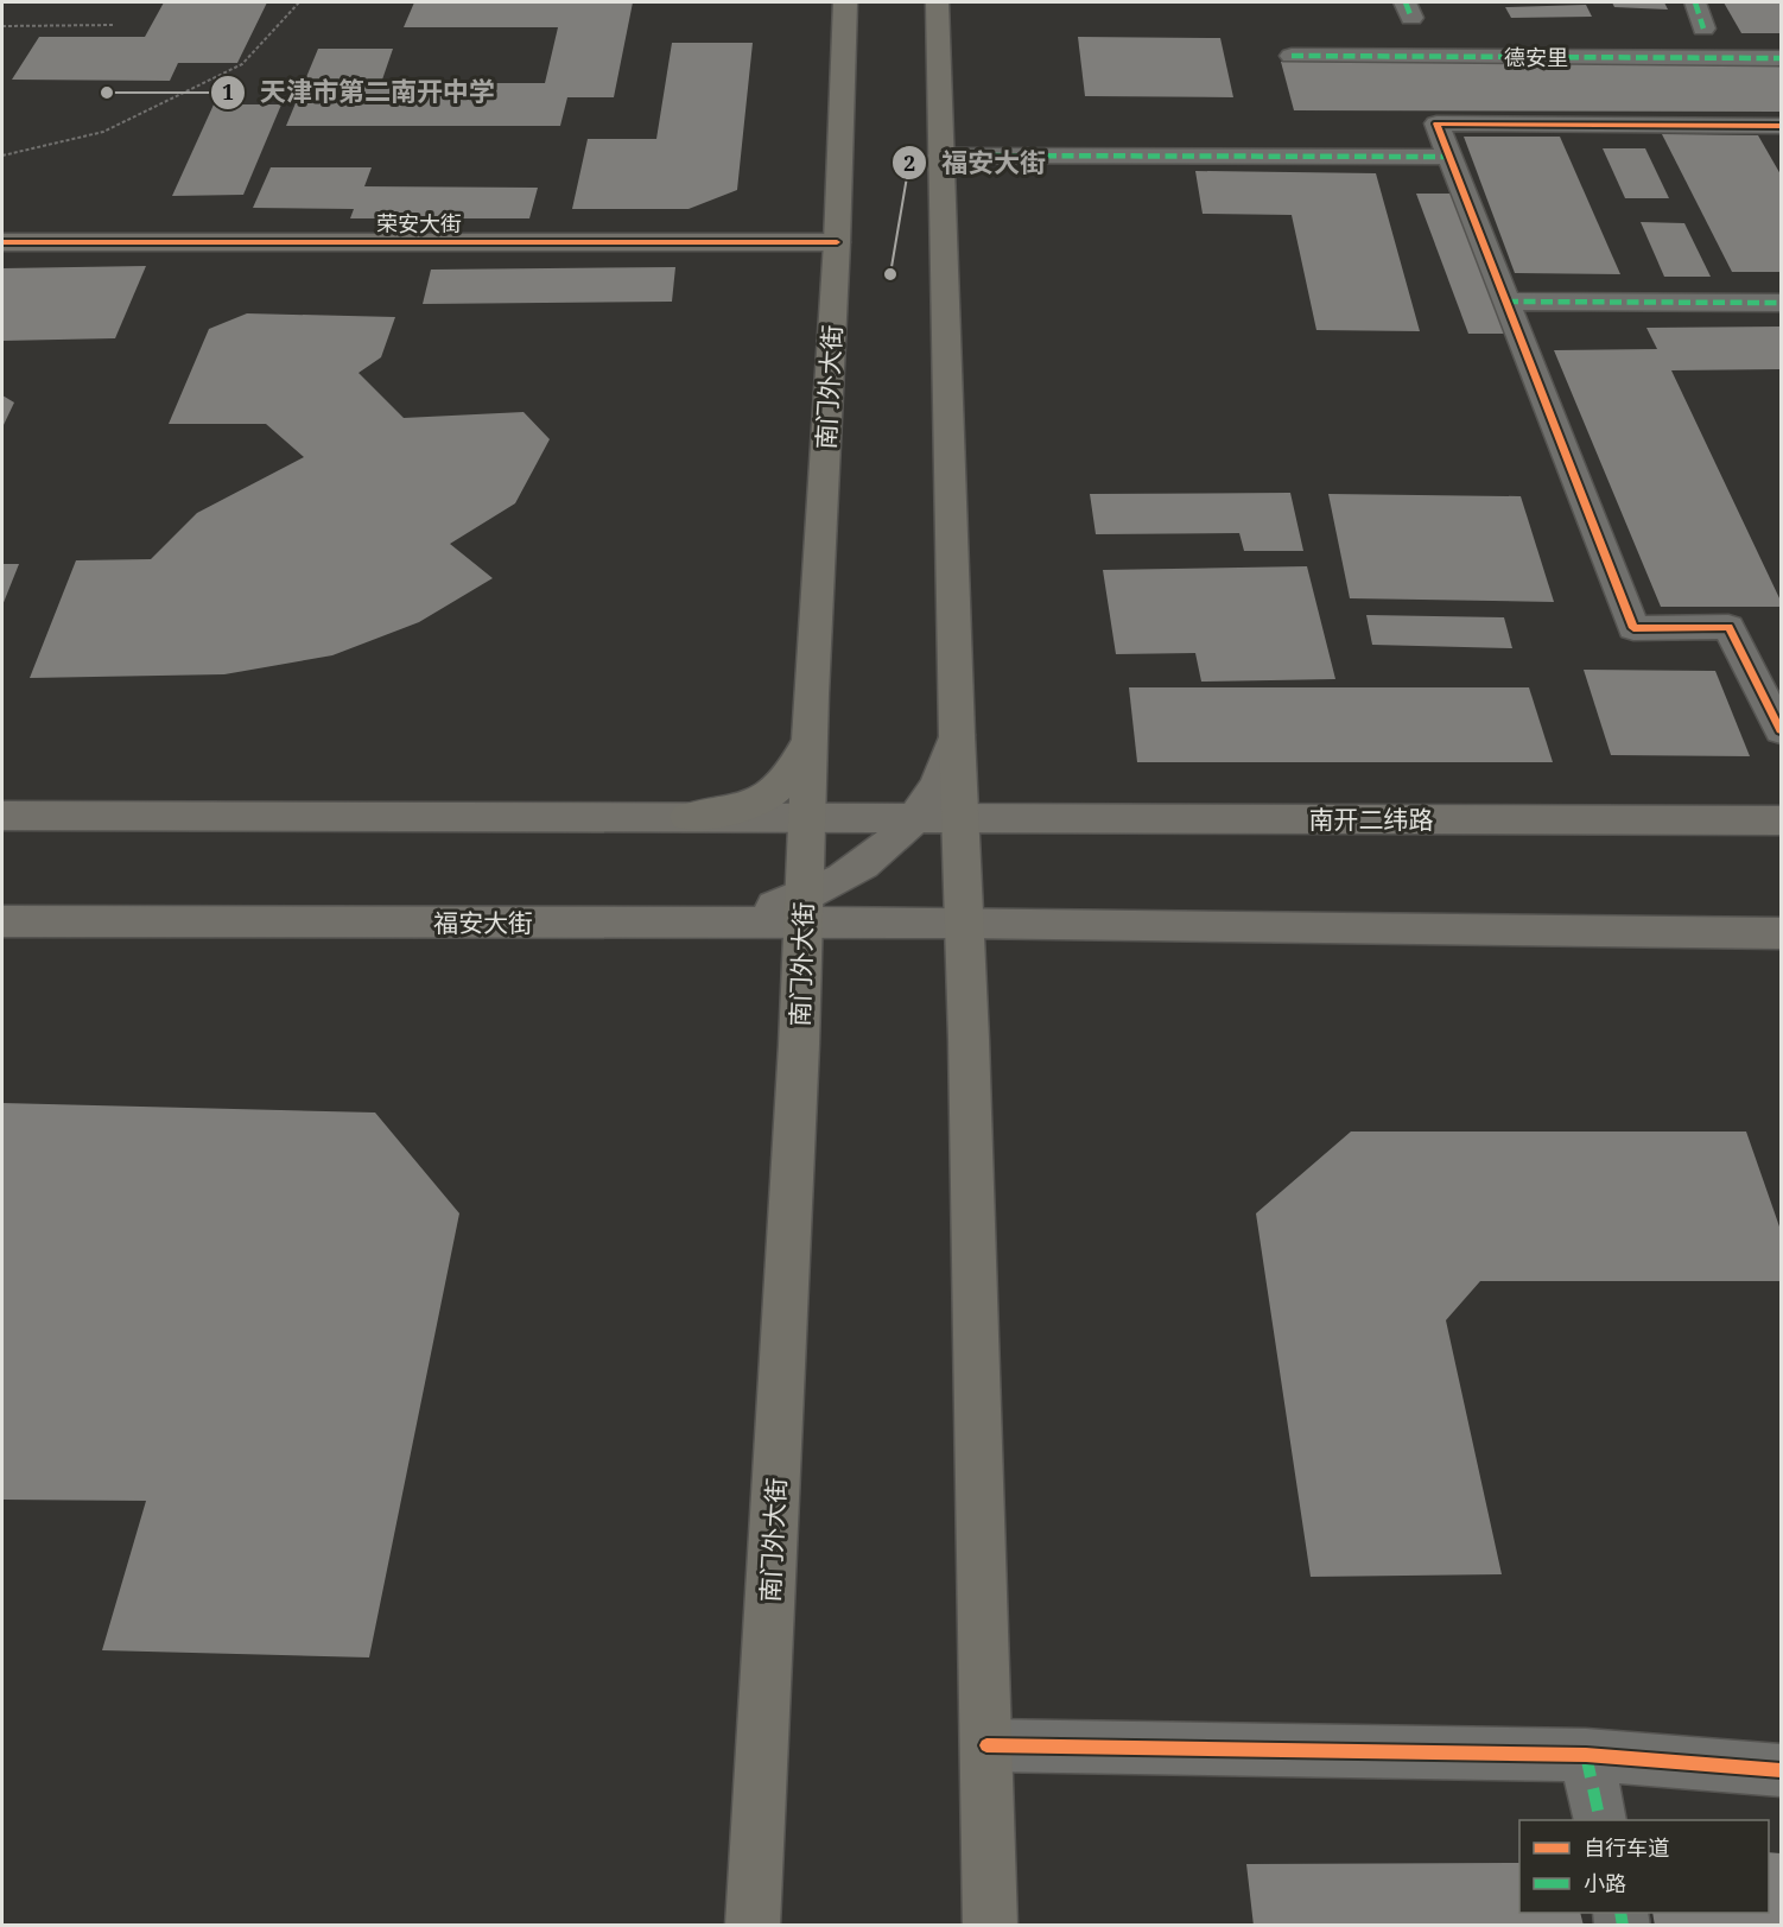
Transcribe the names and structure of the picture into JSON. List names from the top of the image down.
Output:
{
  "streets": {
    "main road": [
      "荣安大街",
      "南门外大街",
      "南开二纬路",
      "福安大街"
    ],
    "street": ["德安里"]
  },
  "crossings": [
    ["荣安大街", "南门外大街"],
    ["南门外大街", "福安大街"]
  ],
  "places": ["天津市第二南开中学", "福安大街"],
  "legend": ["自行车道", "小路"]
}
